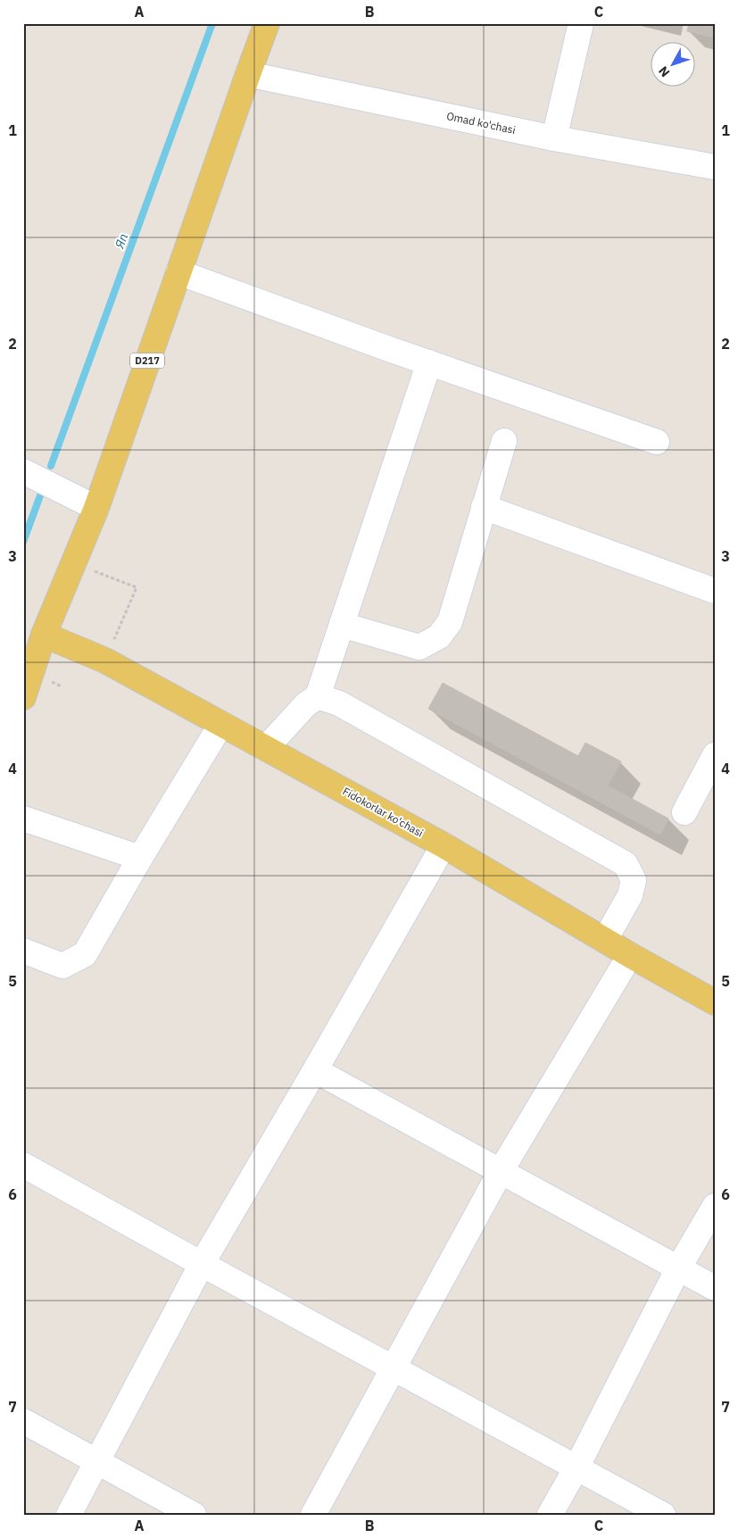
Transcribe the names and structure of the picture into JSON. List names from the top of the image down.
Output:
{
  "streets": {
    "main road": ["D217", "Fidokorlar ko'chasi"],
    "street": ["Omad ko'chasi"]
  },
  "crossings": [
    ["Omad ko'chasi", "D217"],
    ["D217", "Fidokorlar ko'chasi"]
  ],
  "water": ["Яп"],
  "north": "bottom left",
  "grid": {
    "columns": ["A", "B", "C"],
    "rows": [
      "1",
      "2",
      "3",
      "4",
      "5",
      "6",
      "7"
    ]
  }
}
